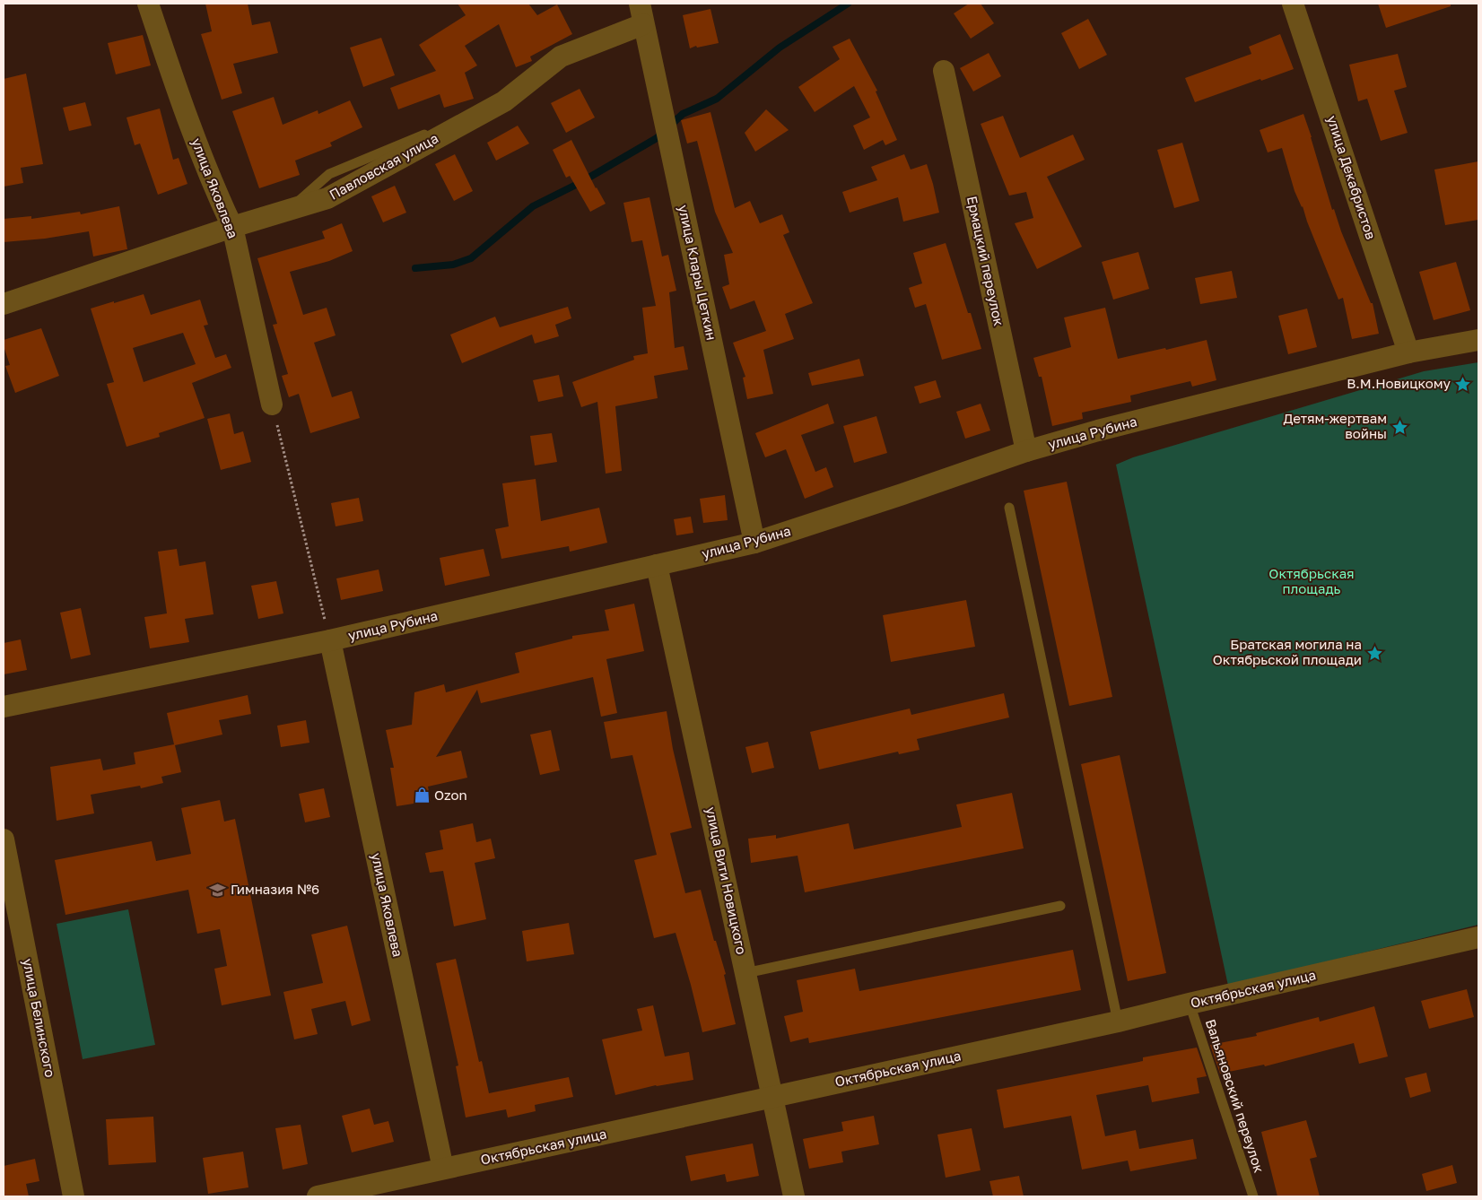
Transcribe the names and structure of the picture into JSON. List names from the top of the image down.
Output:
{
  "streets": {
    "street": [
      "Павловская улица",
      "улица Декабристов",
      "улица Яковлева",
      "Ермацкий переулок",
      "улица Клары Цеткин",
      "улица Рубина",
      "улица Вити Новицкого",
      "Октябрьская улица",
      "улица Белинского"
    ],
    "lane": ["Вальяновский переулок"]
  },
  "crossings": [
    ["Павловская улица", "улица Яковлева"],
    ["Павловская улица", "улица Клары Цеткин"],
    ["улица Декабристов", "улица Рубина"],
    ["улица Яковлева", "улица Рубина"],
    ["улица Яковлева", "Октябрьская улица"],
    ["Ермацкий переулок", "улица Рубина"],
    ["улица Клары Цеткин", "улица Рубина"],
    ["улица Рубина", "улица Вити Новицкого"],
    ["улица Вити Новицкого", "Октябрьская улица"],
    ["Октябрьская улица", "Вальяновский переулок"]
  ],
  "parks": ["Октябрьская площадь"],
  "places": {
    "place": ["В.М.Новицкому", "Детям-жертвам войны", "Братская могила на Октябрьской площади"],
    "shop": ["Ozon"],
    "school or university": ["Гимназия №6"]
  }
}
